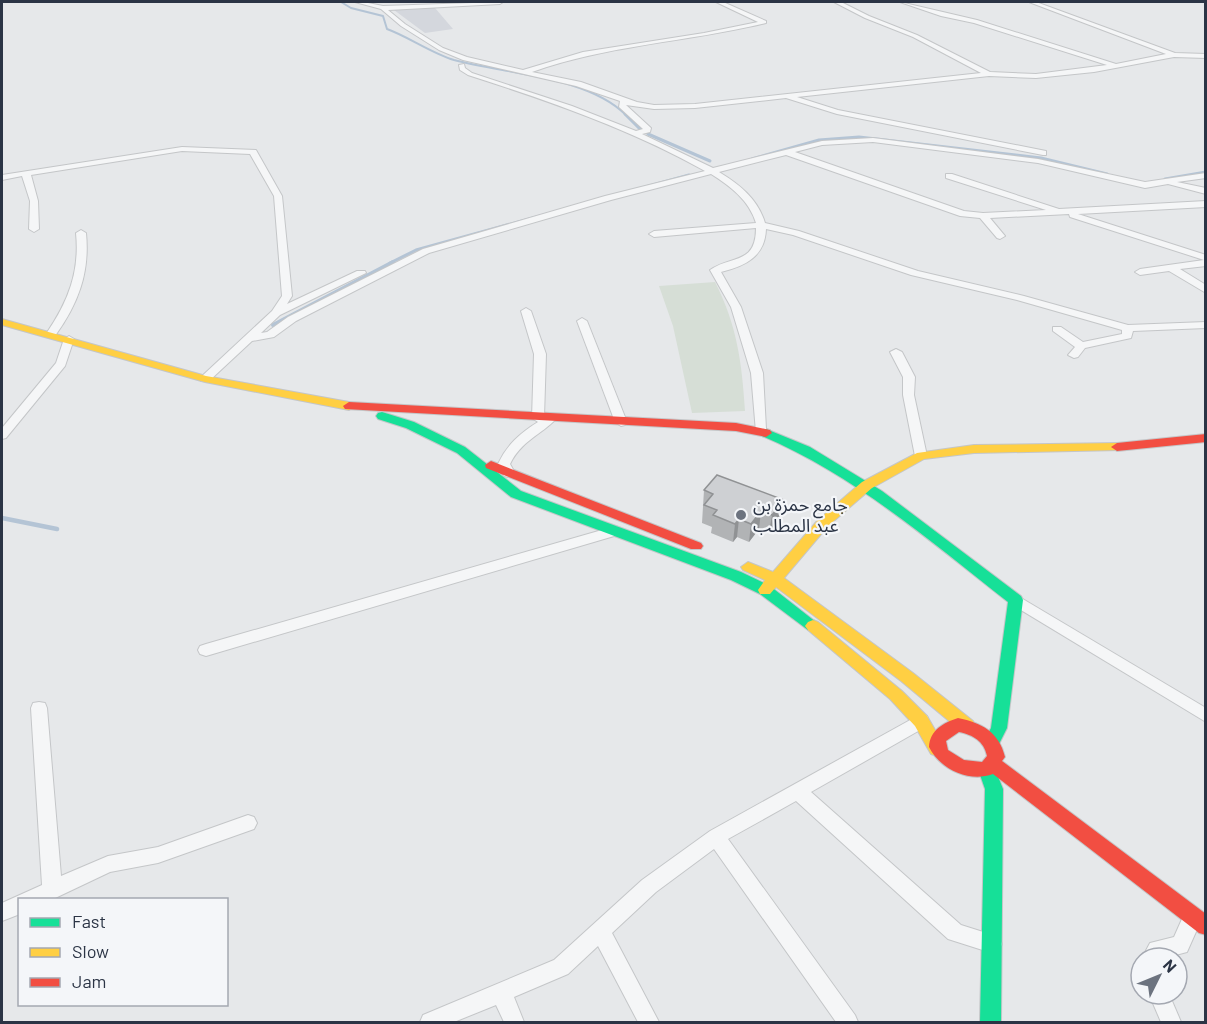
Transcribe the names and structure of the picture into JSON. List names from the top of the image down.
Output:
{
  "places": ["جامع حمزة بن عبد المطلب"],
  "legend": ["Fast", "Slow", "Jam"],
  "north": "top right"
}
